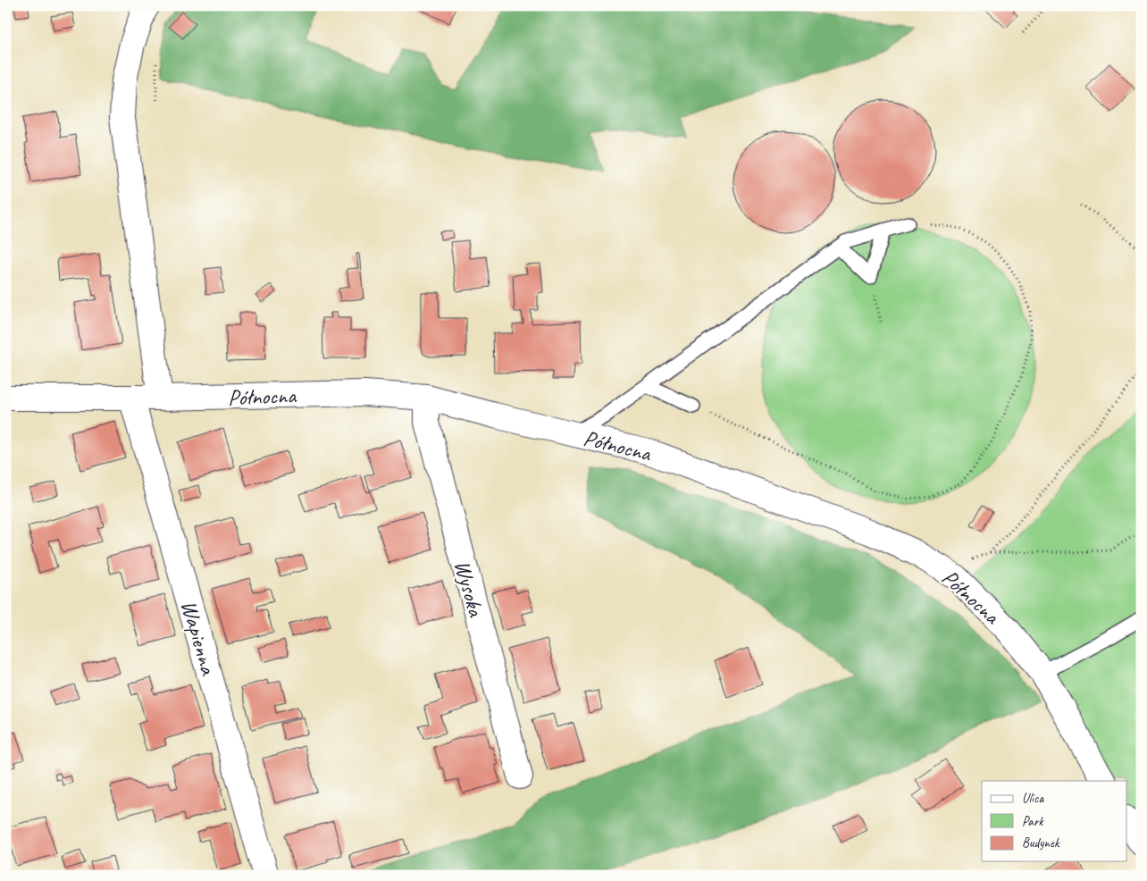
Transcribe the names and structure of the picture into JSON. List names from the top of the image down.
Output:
{
  "streets": {
    "street": ["Północna", "Wysoka", "Wapienna"]
  },
  "crossings": [
    ["Północna", "Wysoka"],
    ["Północna", "Wapienna"]
  ],
  "legend": ["Ulica", "Park", "Budynek"]
}
